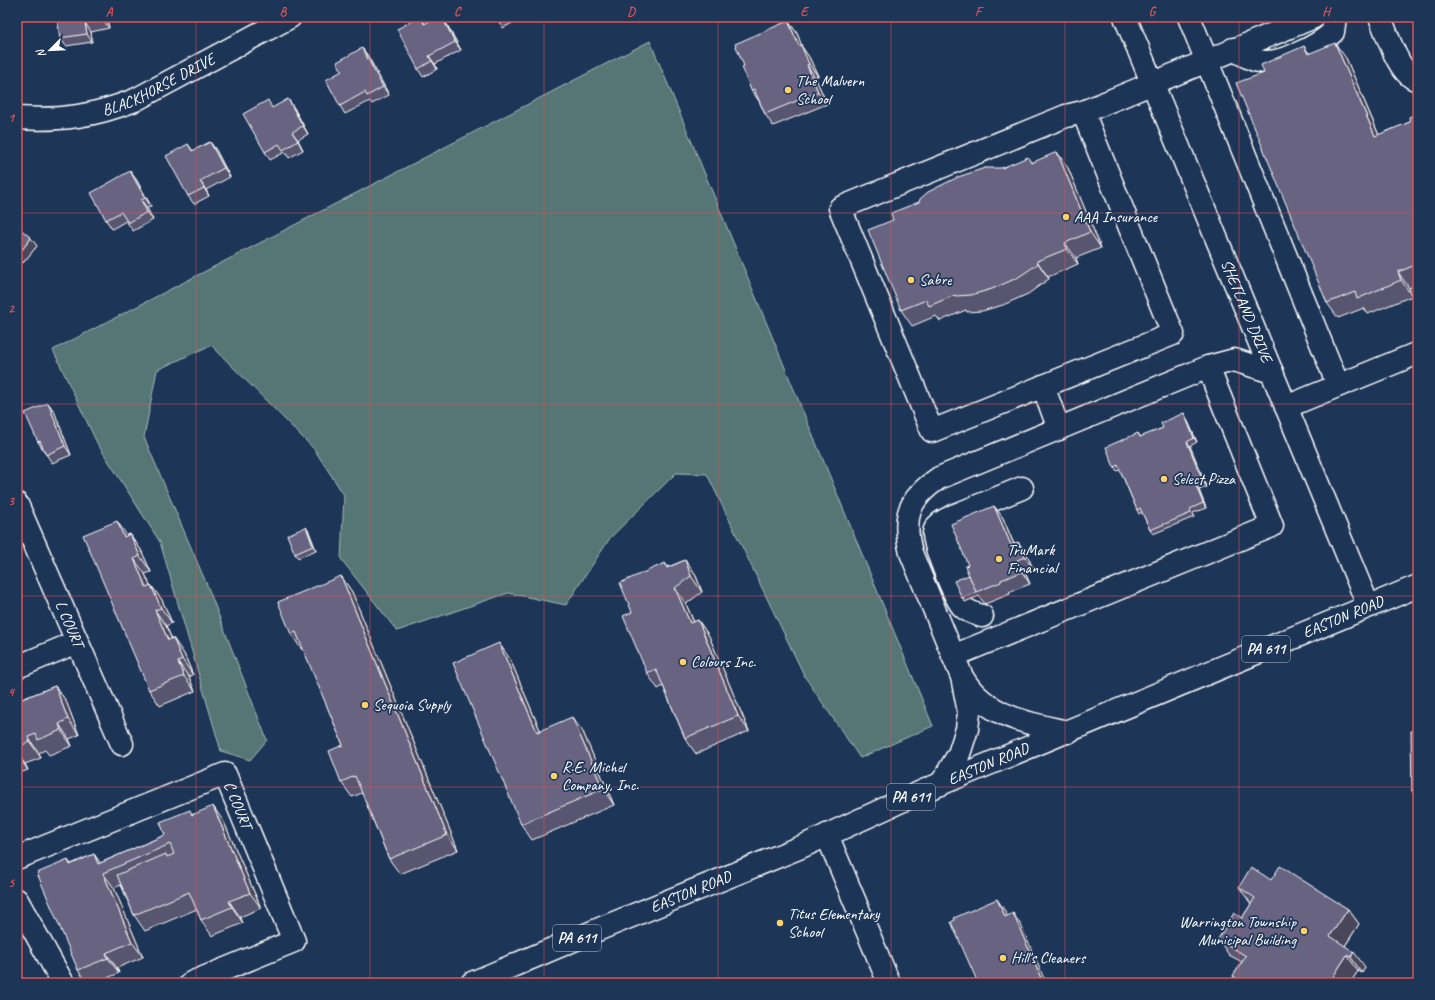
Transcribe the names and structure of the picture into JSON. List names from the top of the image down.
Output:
{
  "streets": {
    "main road": [
      "BLACKHORSE DRIVE",
      "SHETLAND DRIVE",
      "EASTON ROAD",
      "L COURT",
      "PA 611",
      "C COURT"
    ]
  },
  "crossings": [
    ["SHETLAND DRIVE", "EASTON ROAD"]
  ],
  "places": [
    "The Malvern School",
    "AAA Insurance",
    "Sabre",
    "Select Pizza",
    "TruMark Financial",
    "Colours Inc.",
    "Sequoia Supply",
    "R.E. Michel Company, Inc.",
    "Titus Elementary School",
    "Warrington Township Municipal Building",
    "Hill's Cleaners"
  ],
  "north": "bottom left",
  "grid": {
    "columns": [
      "A",
      "B",
      "C",
      "D",
      "E",
      "F",
      "G",
      "H"
    ],
    "rows": [
      "1",
      "2",
      "3",
      "4",
      "5"
    ]
  }
}
